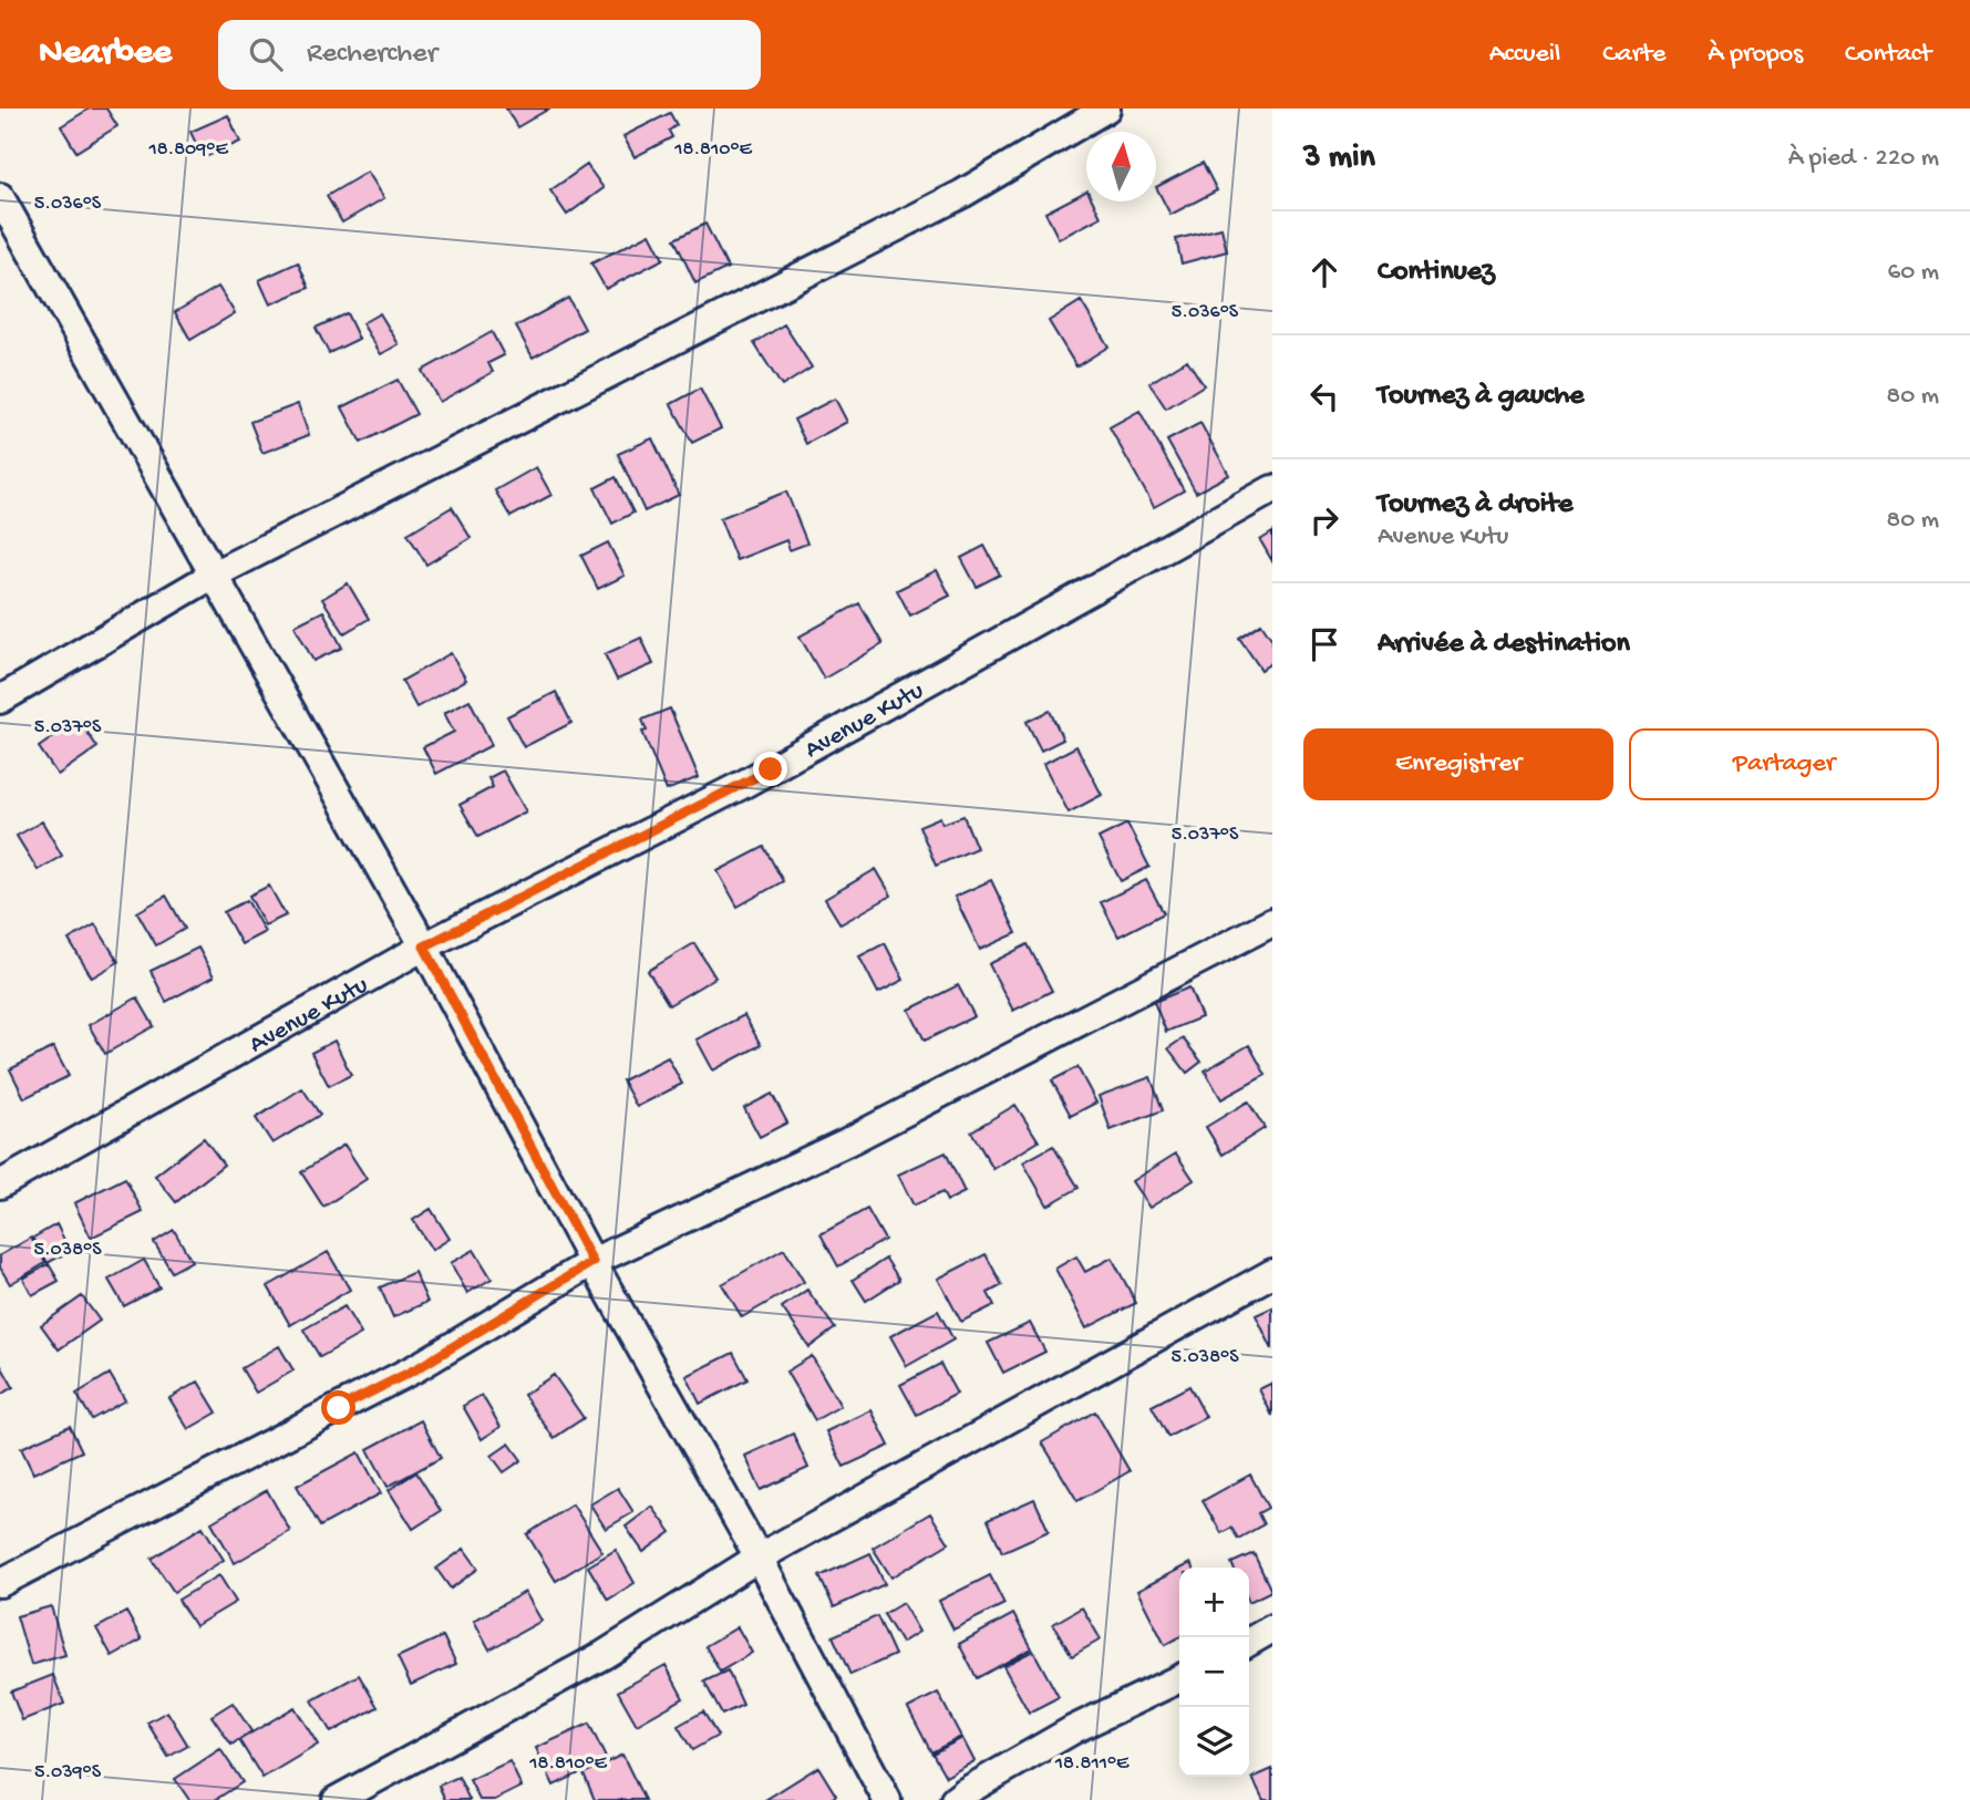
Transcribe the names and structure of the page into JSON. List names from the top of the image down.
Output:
{
  "streets": {
    "street": ["Avenue Kutu"]
  },
  "north": "top",
  "page": {
    "header": "Nearbee",
    "search": "Rechercher",
    "nav": [
      "Accueil",
      "Carte",
      "À propos",
      "Contact"
    ],
    "heading": ["3 min", "À pied · 220 m"],
    "list": [
      ["Continuez", "60 m"],
      ["Tournez à gauche", "80 m"],
      ["Tournez à droite", "Avenue Kutu", "80 m"],
      "Arrivée à destination"
    ],
    "buttons": ["Enregistrer", "Partager"],
    "map_buttons": ["+", "−"]
  },
  "coordinates": [
    "18.809°E",
    "18.810°E",
    "5.036°S",
    "5.037°S",
    "5.038°S",
    "18.811°E",
    "5.039°S"
  ]
}
